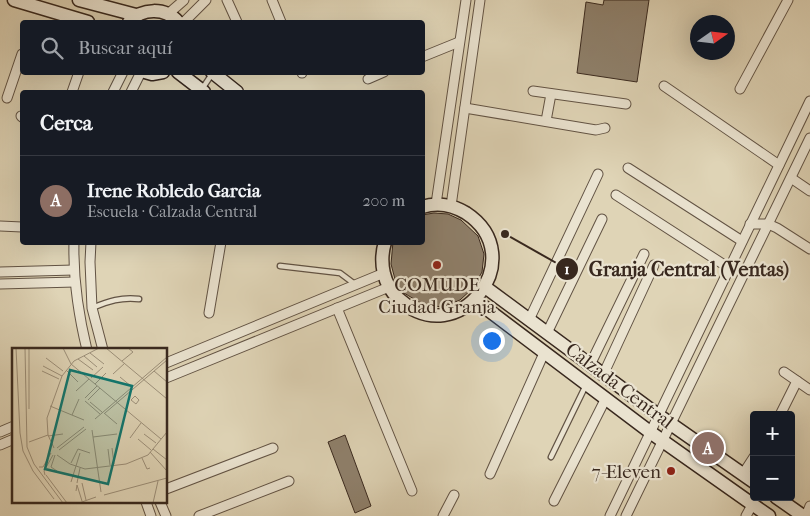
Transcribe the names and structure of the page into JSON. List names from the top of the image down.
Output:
{
  "streets": {
    "street": ["Calzada Central"]
  },
  "places": ["Granja Central (Ventas)", "COMUDE Ciudad Granja", "7-Eleven"],
  "north": "right",
  "page": {
    "search": "Buscar aquí",
    "heading": "Cerca",
    "list": [
      {
        "mark": "A",
        "name": "Irene Robledo Garcia",
        "note": "Escuela · Calzada Central",
        "value": "200 m"
      }
    ],
    "map_buttons": ["+", "−"],
    "pins": "A"
  }
}
